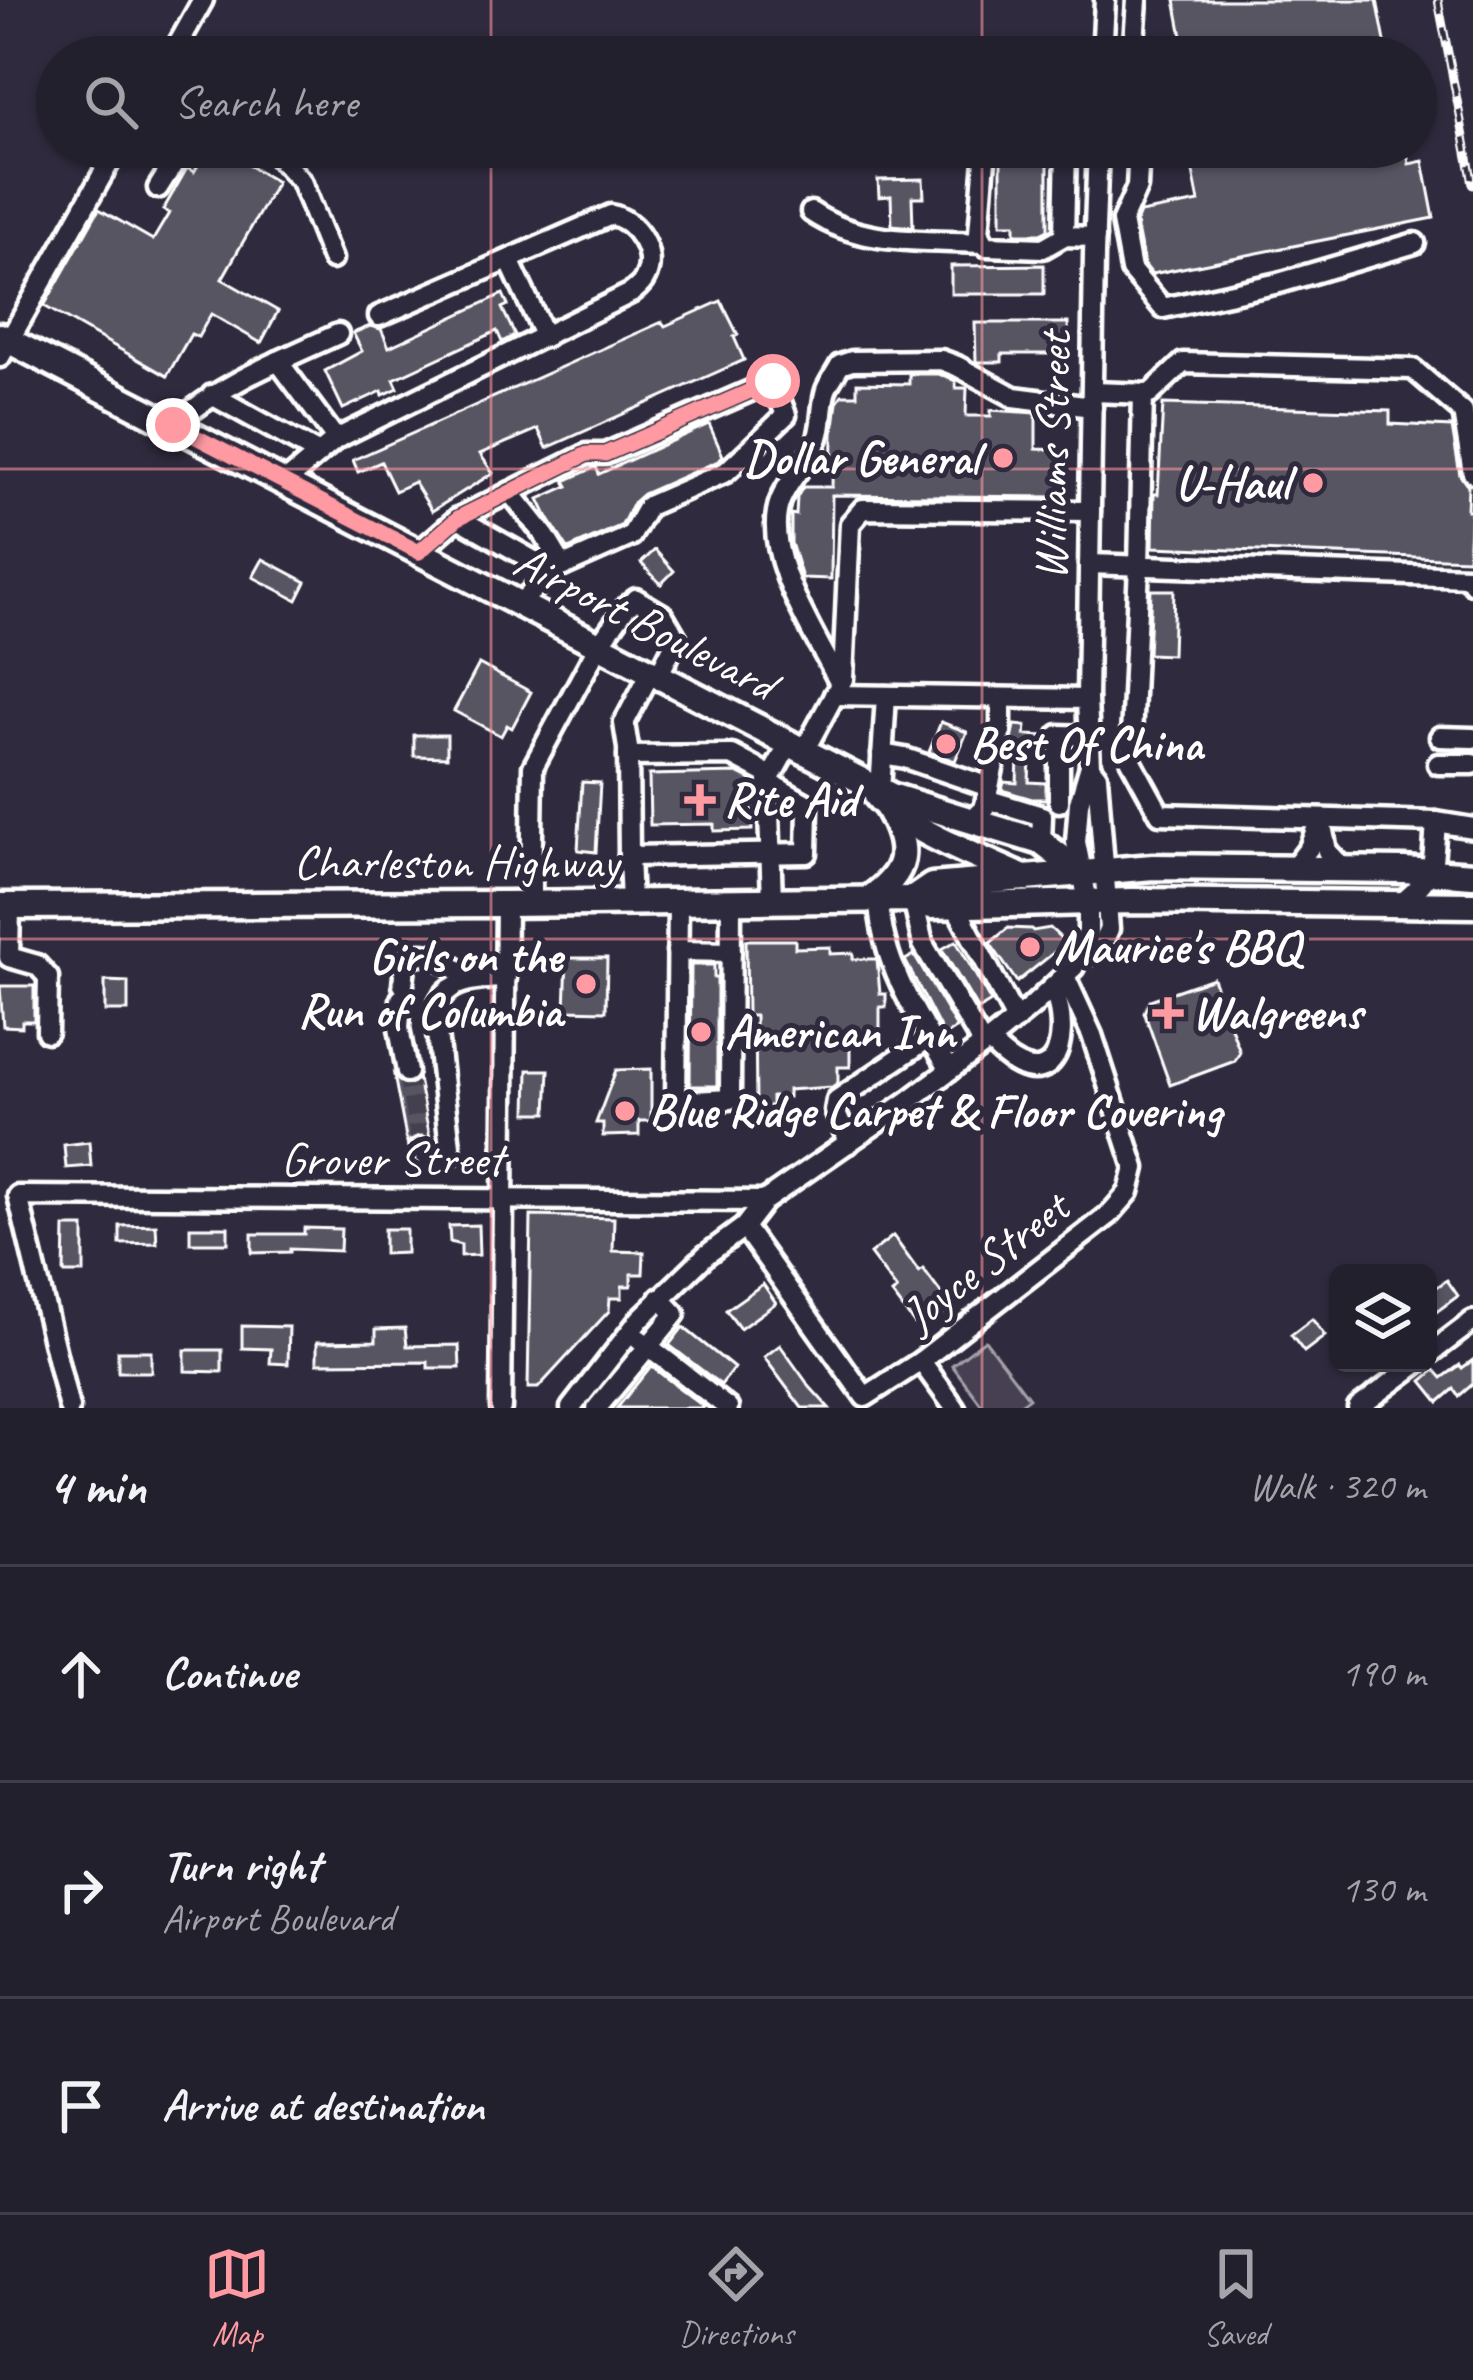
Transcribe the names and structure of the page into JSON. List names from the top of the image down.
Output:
{
  "streets": {
    "main road": ["Airport Boulevard", "Charleston Highway"],
    "street": ["Williams Street", "Grover Street", "Joyce Street"]
  },
  "crossings": [
    ["Williams Street", "Airport Boulevard"],
    ["Williams Street", "Charleston Highway"],
    ["Airport Boulevard", "Charleston Highway"]
  ],
  "places": {
    "other": [
      "Dollar General",
      "U-Haul",
      "Best Of China",
      "Maurice's BBQ",
      "Girls on the Run of Columbia",
      "American Inn",
      "Blue Ridge Carpet & Floor Covering"
    ],
    "health": ["Rite Aid", "Walgreens"]
  },
  "page": {
    "search": "Search here",
    "heading": ["4 min", "Walk · 320 m"],
    "list": [
      ["Continue", "190 m"],
      ["Turn right", "Airport Boulevard", "130 m"],
      "Arrive at destination"
    ],
    "nav": ["Map", "Directions", "Saved"]
  }
}
